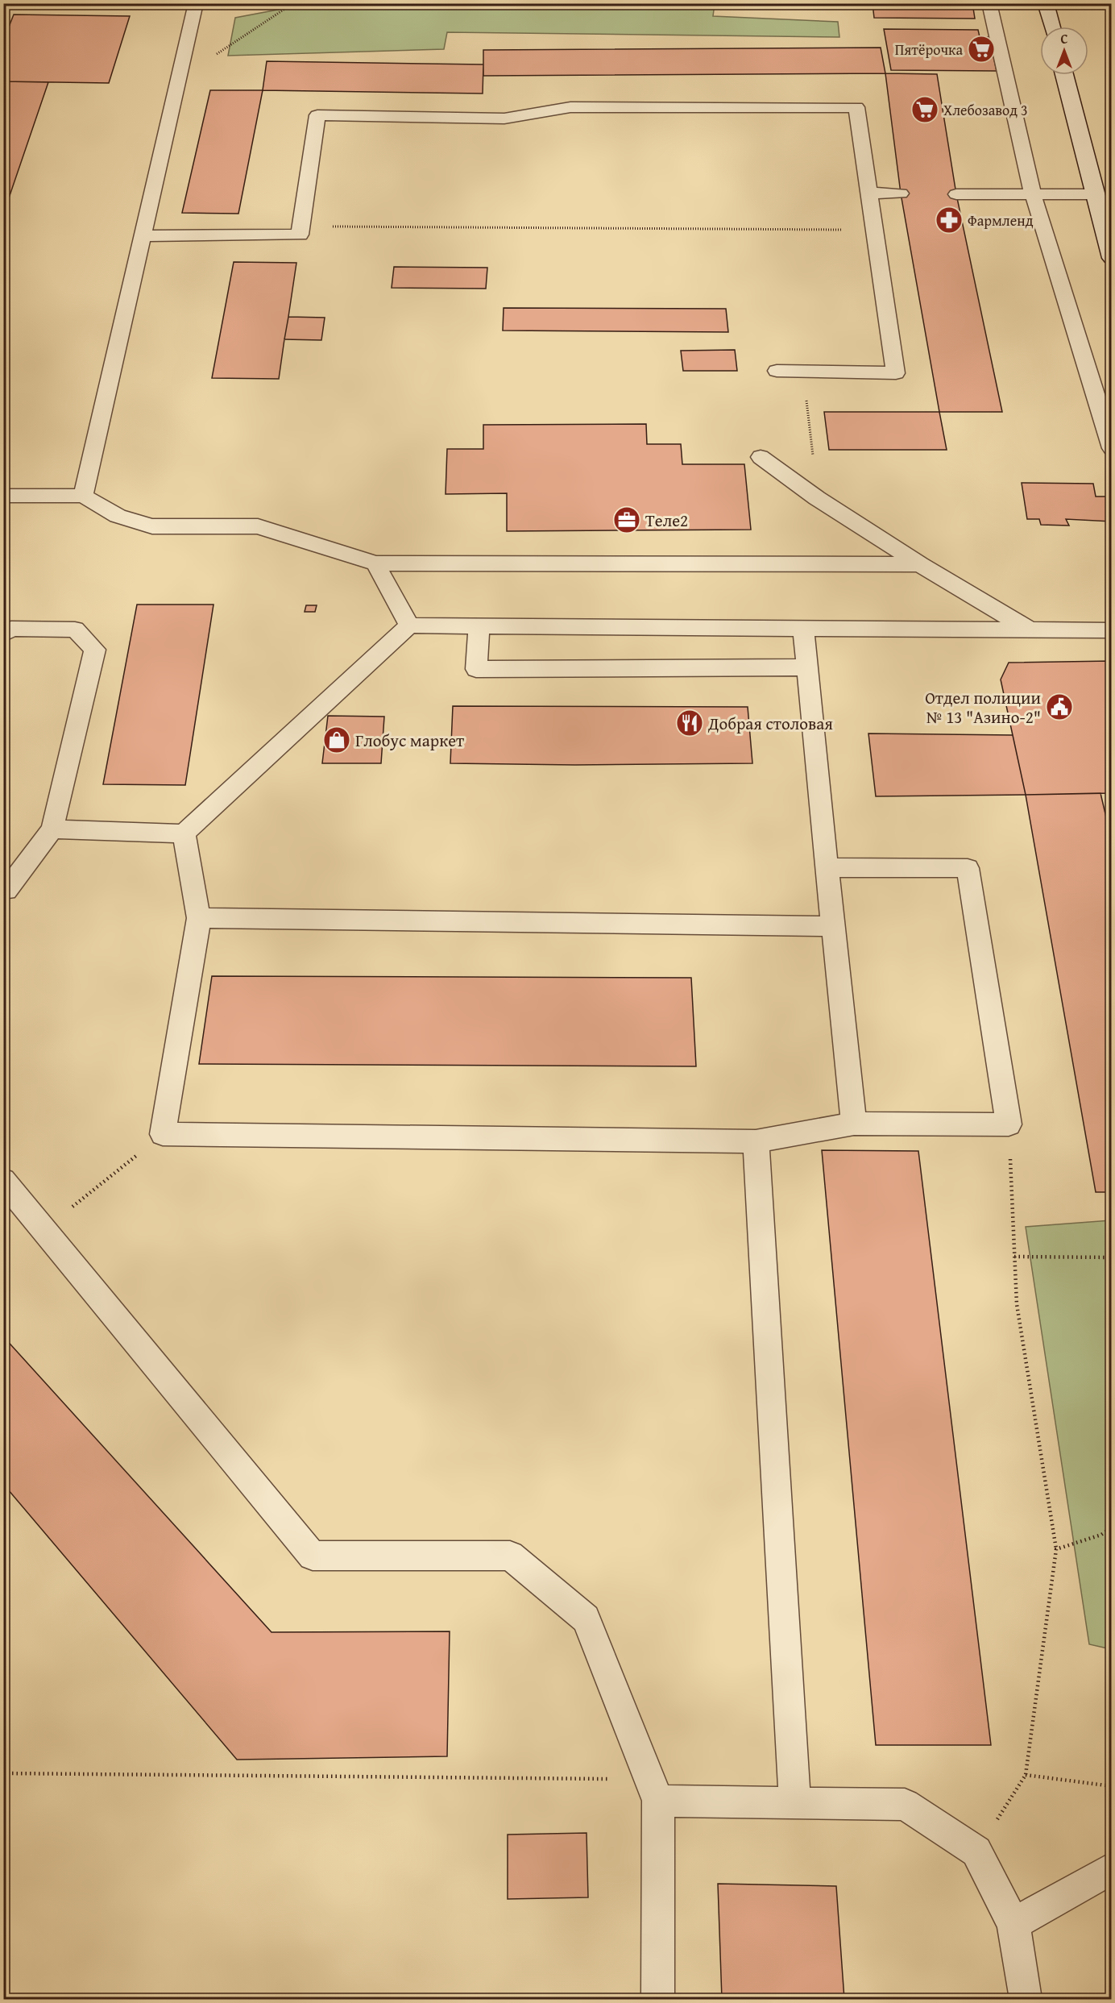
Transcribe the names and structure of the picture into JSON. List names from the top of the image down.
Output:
{
  "places": {
    "supermarket": ["Пятёрочка", "Хлебозавод 3"],
    "pharmacy": ["Фармленд"],
    "office": ["Теле2"],
    "public building": ["Отдел полиции № 13 \"Азино-2\""],
    "restaurant": ["Добрая столовая"],
    "shop": ["Глобус маркет"]
  },
  "north": "top"
}
